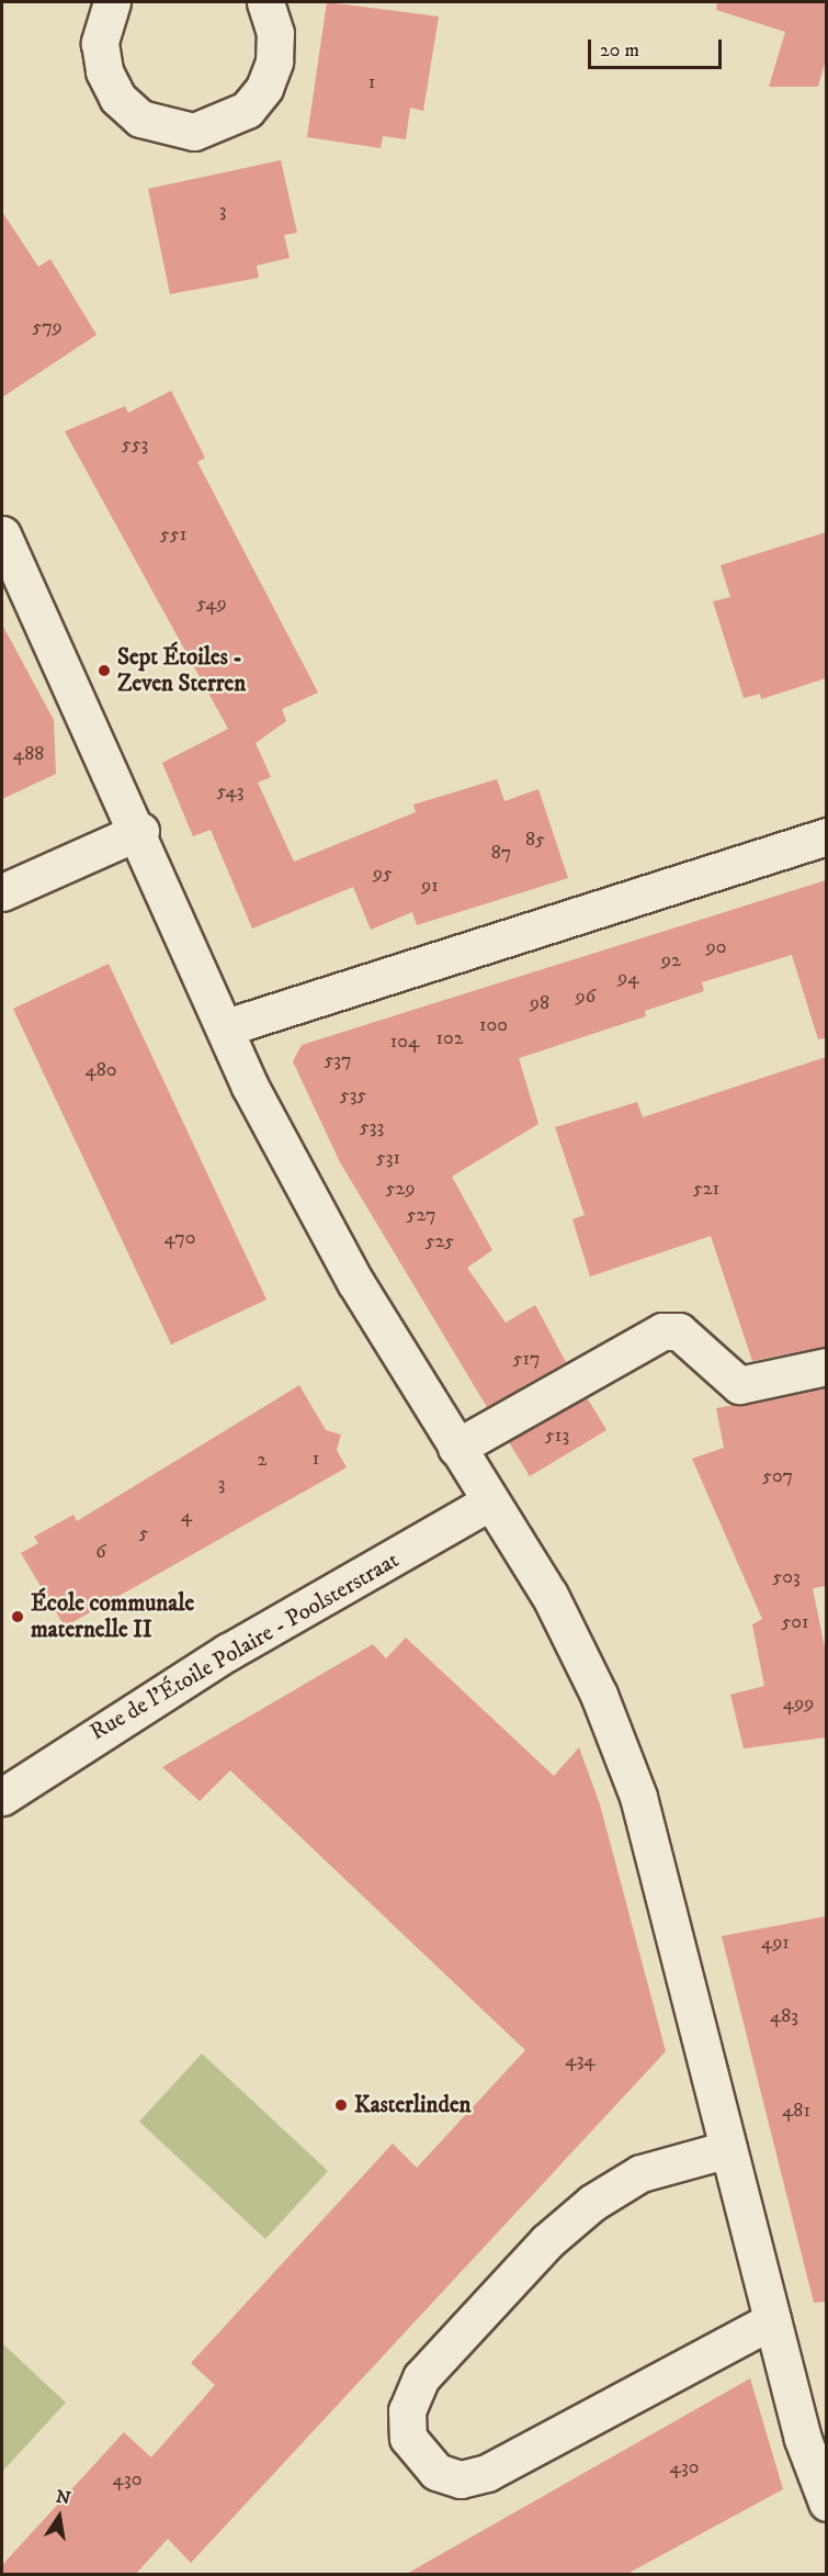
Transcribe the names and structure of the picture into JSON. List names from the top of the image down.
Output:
{
  "streets": {
    "street": ["Rue de l'Étoile Polaire - Poolsterstraat"]
  },
  "places": ["Sept Étoiles - Zeven Sterren", "École communale maternelle II", "Kasterlinden"],
  "house_numbers": [
    "1",
    "3",
    "579",
    "553",
    "551",
    "549",
    "488",
    "543",
    "85",
    "87",
    "95",
    "91",
    "90",
    "92",
    "94",
    "96",
    "98",
    "100",
    "102",
    "104",
    "537",
    "480",
    "535",
    "533",
    "531",
    "529",
    "521",
    "527",
    "470",
    "525",
    "517",
    "513",
    "1",
    "2",
    "507",
    "3",
    "4",
    "5",
    "6",
    "503",
    "501",
    "499",
    "491",
    "483",
    "434",
    "481",
    "430",
    "430"
  ],
  "scale_bar": "20 m",
  "north": "top"
}
